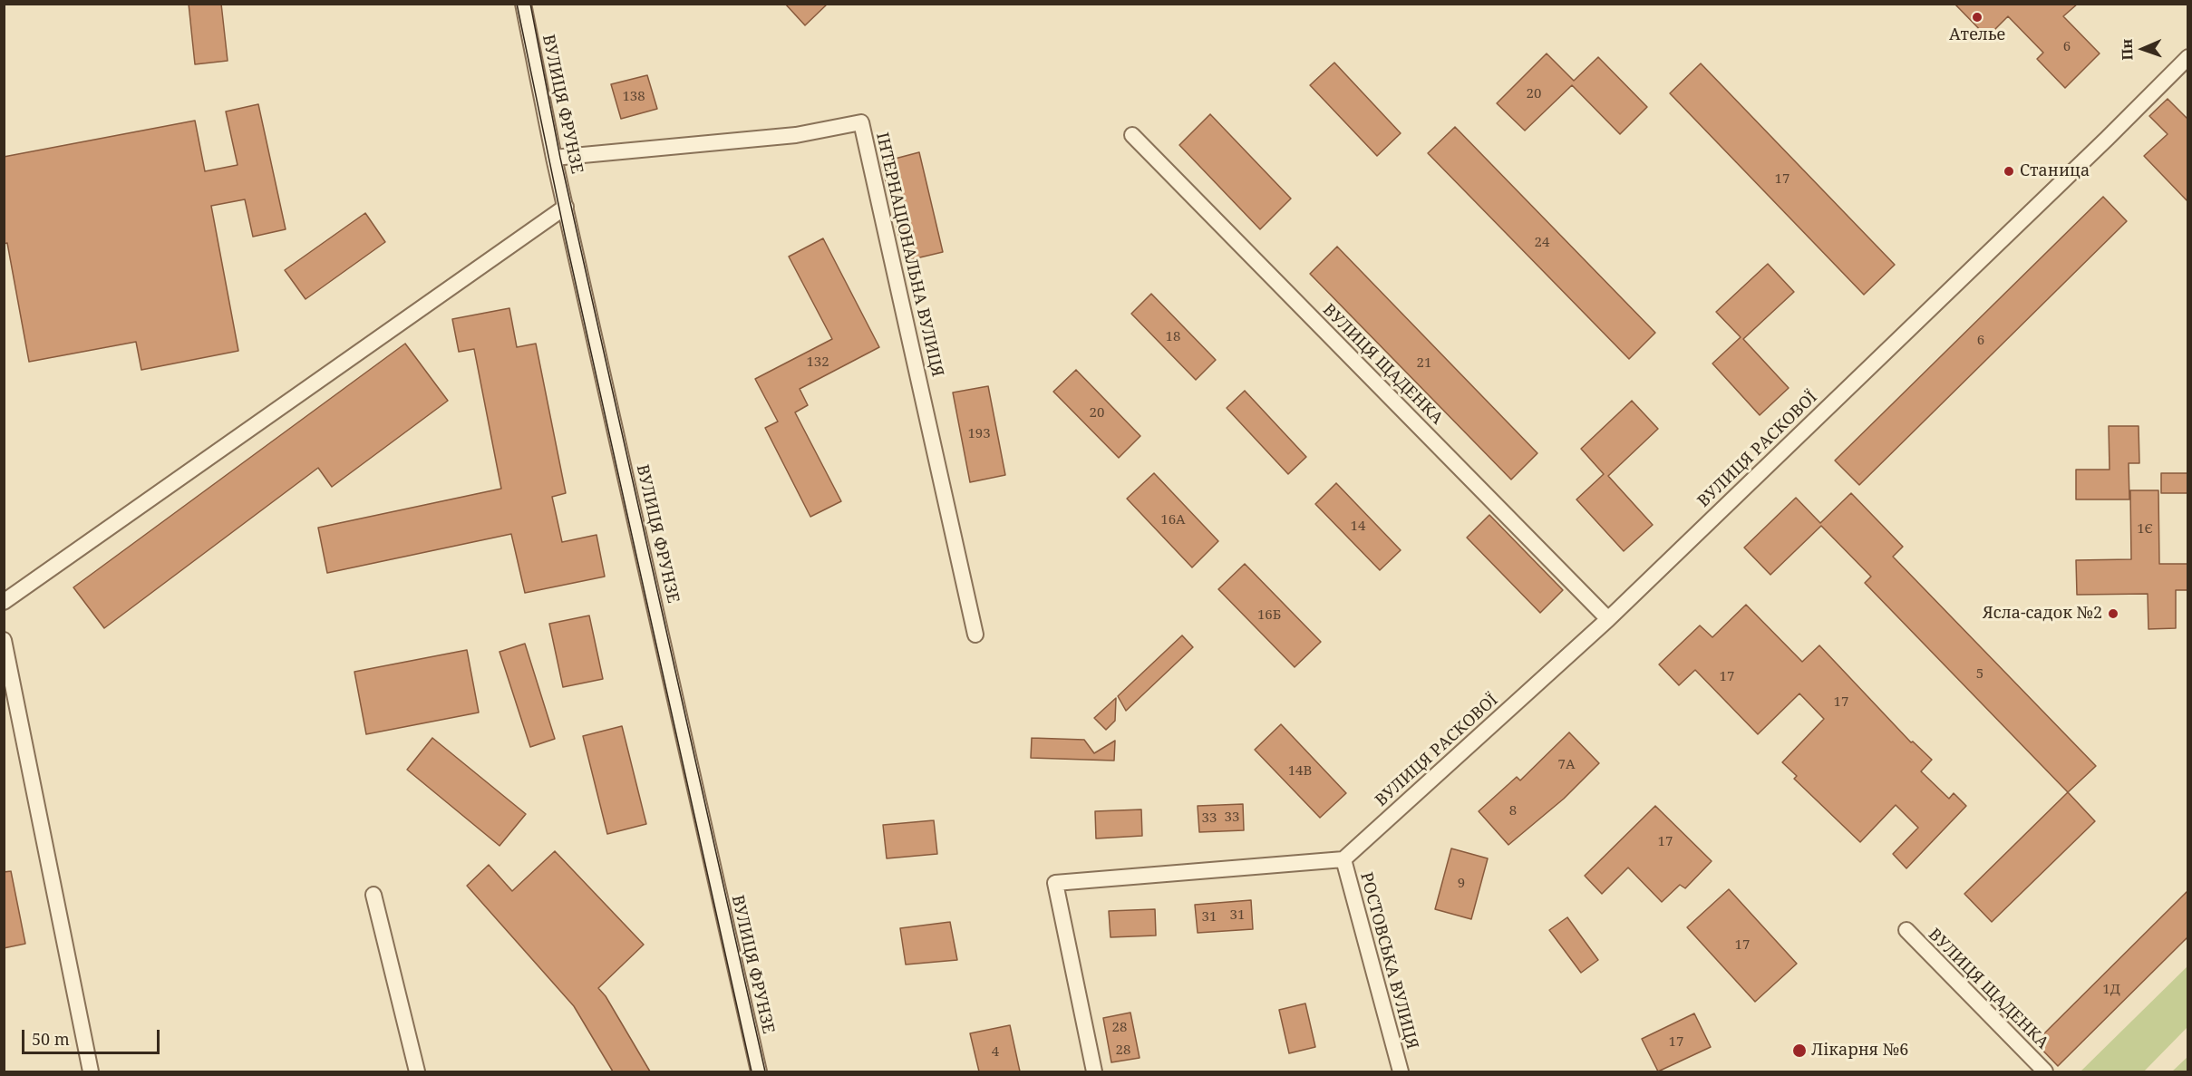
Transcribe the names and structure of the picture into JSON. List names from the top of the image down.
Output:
{
  "streets": {
    "street": [
      "ВУЛИЦЯ ФРУНЗЕ",
      "ІНТЕРНАЦІОНАЛЬНА ВУЛИЦЯ",
      "ВУЛИЦЯ ЩАДЕНКА",
      "ВУЛИЦЯ РАСКОВОЇ",
      "РОСТОВСЬКА ВУЛИЦЯ"
    ]
  },
  "crossings": [
    ["ВУЛИЦЯ ФРУНЗЕ", "ІНТЕРНАЦІОНАЛЬНА ВУЛИЦЯ"],
    ["ВУЛИЦЯ ЩАДЕНКА", "ВУЛИЦЯ РАСКОВОЇ"],
    ["ВУЛИЦЯ РАСКОВОЇ", "РОСТОВСЬКА ВУЛИЦЯ"]
  ],
  "places": [
    "Ателье",
    "Станица",
    "Ясла-садок №2",
    "Лікарня №6"
  ],
  "house_numbers": [
    "6",
    "20",
    "138",
    "17",
    "24",
    "18",
    "6",
    "132",
    "21",
    "20",
    "193",
    "16А",
    "14",
    "1Є",
    "16Б",
    "5",
    "17",
    "17",
    "7А",
    "14В",
    "8",
    "33",
    "33",
    "17",
    "9",
    "31",
    "31",
    "17",
    "1Д",
    "28",
    "17",
    "28",
    "4"
  ],
  "scale_bar": "50 m",
  "north": "left"
}
